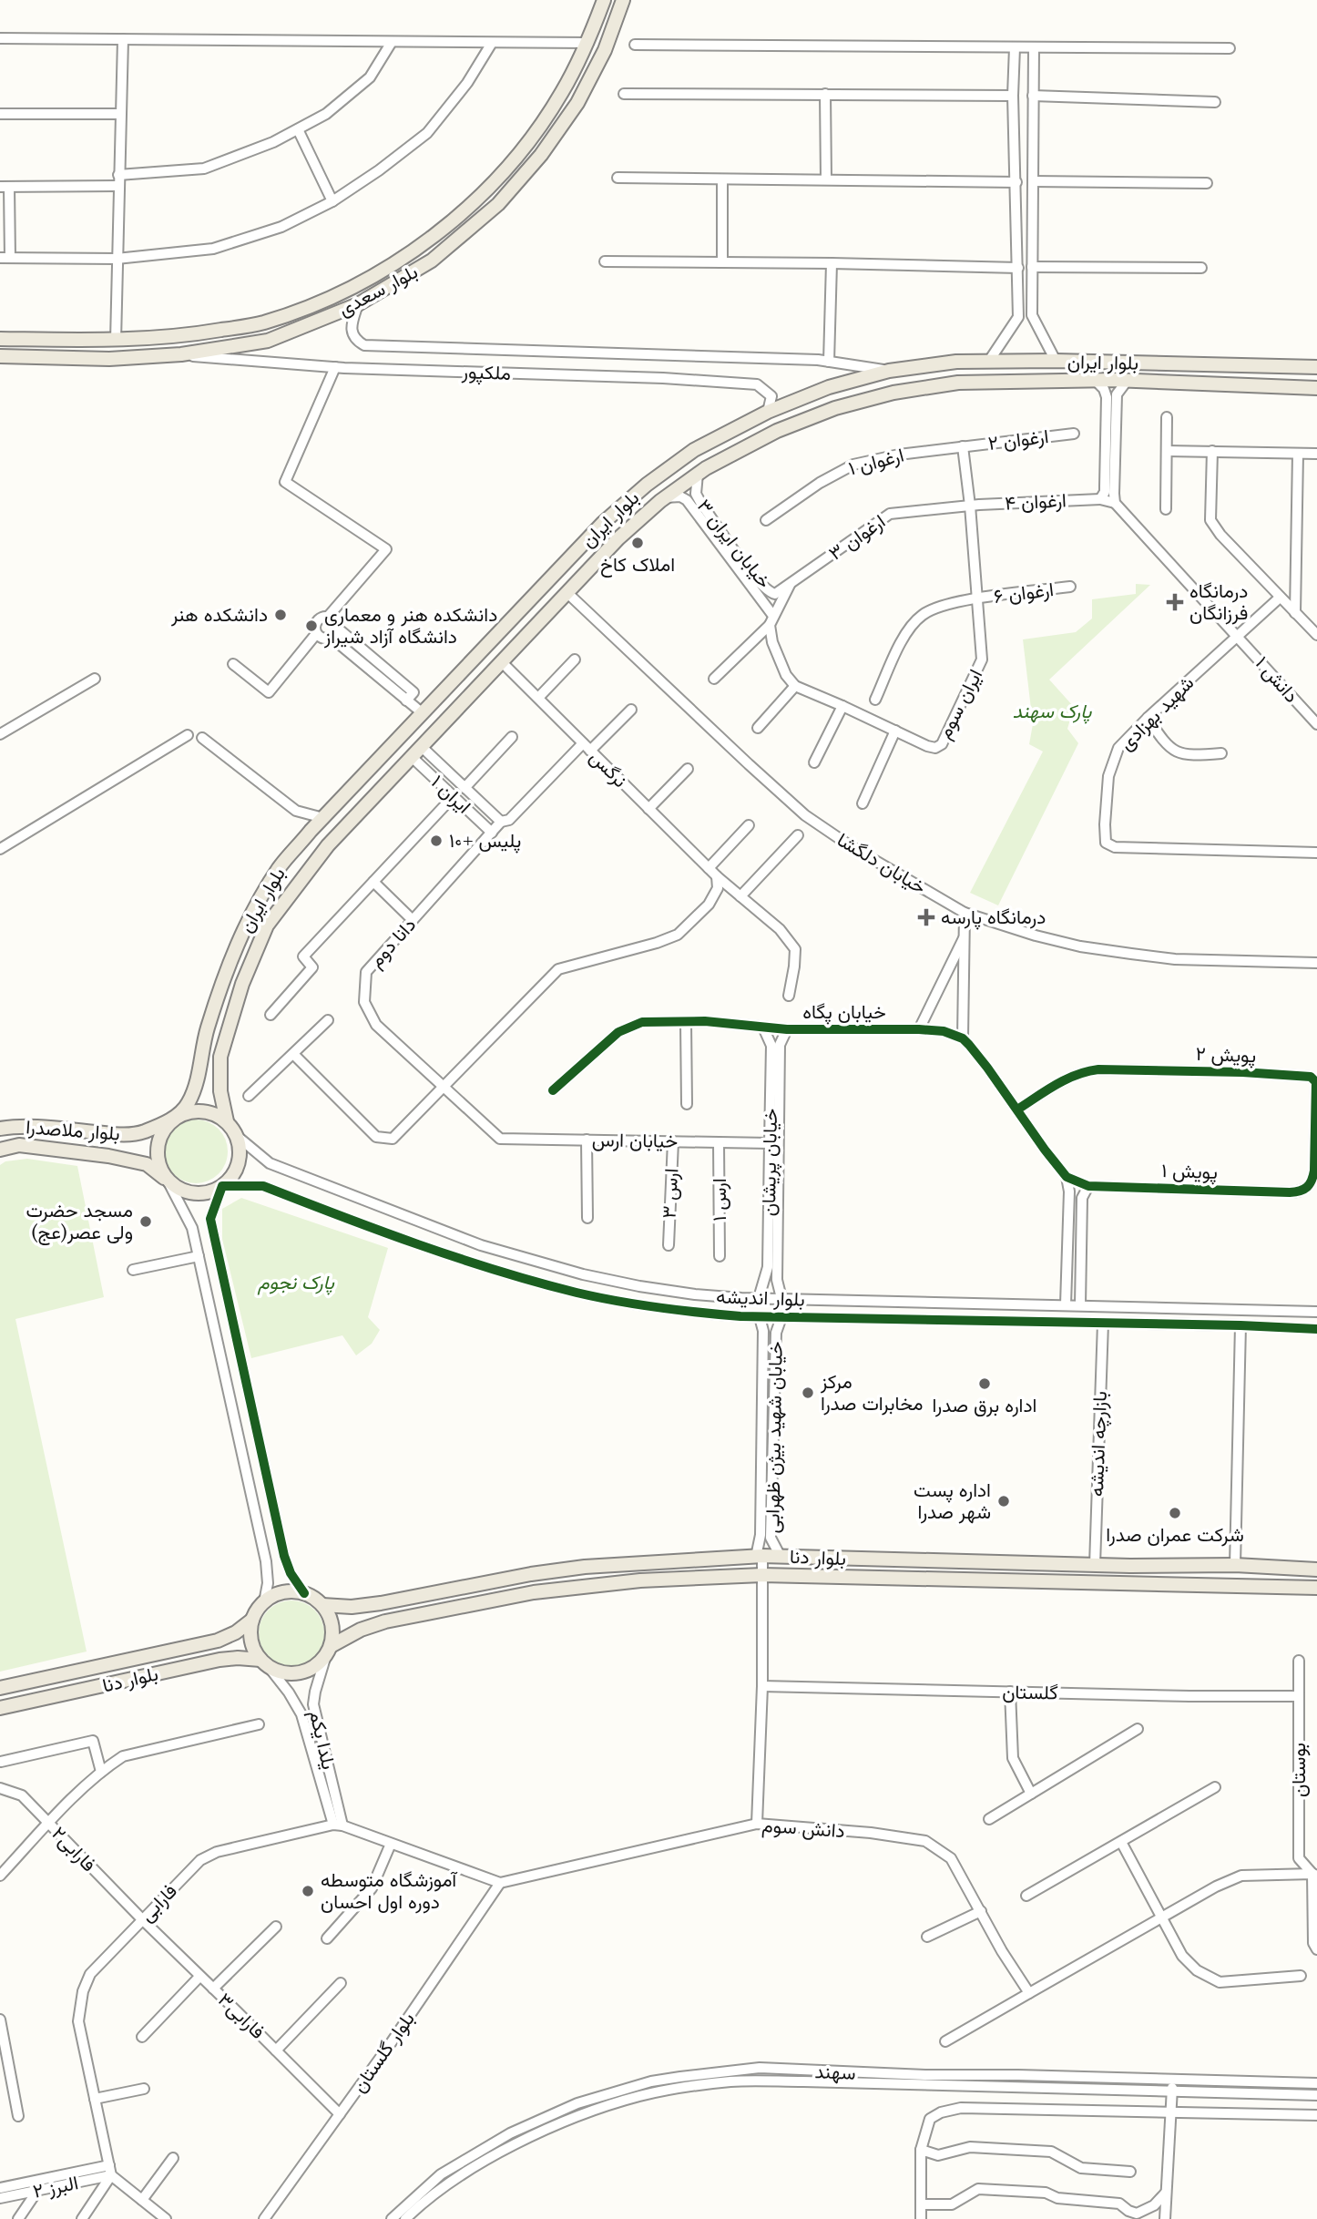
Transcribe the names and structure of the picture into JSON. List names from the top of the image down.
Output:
{
  "streets": {
    "main road": [
      "بلوار سعدی",
      "بلوار ایران",
      "بلوار ملاصدرا",
      "بلوار دنا"
    ],
    "street": [
      "ملکپور",
      "ارغوان ۲",
      "ارغوان ۱",
      "ارغوان ۴",
      "ارغوان ۳",
      "خیابان ایران ۳",
      "ارغوان ۶",
      "دانش ۱",
      "ایران سوم",
      "شهید بهزادی",
      "نرگس",
      "ایران ۱",
      "خیابان دلگشا",
      "دانا دوم",
      "خیابان پگاه",
      "پویش ۲",
      "خیابان ارس",
      "خیابان پریشان",
      "پویش ۱",
      "ارس ۳",
      "ارس ۱",
      "بلوار اندیشه",
      "خیابان شهید بیژن ظهرابی",
      "بازارچه اندیشه",
      "گلستان",
      "یلدا یکم",
      "بوستان",
      "دانش سوم",
      "فارابی۲",
      "فارابی",
      "فارابی۳",
      "بلوار گلستان",
      "سهند",
      "البرز ۲"
    ]
  },
  "crossings": [
    ["بلوار سعدی", "ملکپور"],
    ["بلوار ایران", "ملکپور"],
    ["بلوار ایران", "خیابان ایران ۳"],
    ["بلوار ایران", "نرگس"],
    ["بلوار ایران", "ایران ۱"],
    ["بلوار ایران", "خیابان دلگشا"],
    ["بلوار ایران", "بلوار ملاصدرا"],
    ["بلوار ایران", "بلوار اندیشه"],
    ["ارغوان ۲", "ارغوان ۱"],
    ["ارغوان ۲", "ایران سوم"],
    ["ارغوان ۱", "ایران سوم"],
    ["ارغوان ۴", "ارغوان ۳"],
    ["ارغوان ۴", "دانش ۱"],
    ["ارغوان ۴", "ایران سوم"],
    ["ارغوان ۳", "خیابان ایران ۳"],
    ["ارغوان ۳", "ایران سوم"],
    ["ارغوان ۶", "ایران سوم"],
    ["دانش ۱", "شهید بهزادی"],
    ["نرگس", "دانا دوم"],
    ["ایران ۱", "دانا دوم"],
    ["دانا دوم", "خیابان ارس"],
    ["خیابان پگاه", "خیابان پریشان"],
    ["پویش ۲", "پویش ۱"],
    ["بلوار ملاصدرا", "بلوار اندیشه"],
    ["خیابان ارس", "خیابان پریشان"],
    ["خیابان ارس", "ارس ۳"],
    ["خیابان ارس", "ارس ۱"],
    ["خیابان پریشان", "بلوار اندیشه"],
    ["بلوار اندیشه", "خیابان شهید بیژن ظهرابی"],
    ["بلوار اندیشه", "بازارچه اندیشه"],
    ["خیابان شهید بیژن ظهرابی", "بلوار دنا"],
    ["خیابان شهید بیژن ظهرابی", "گلستان"],
    ["خیابان شهید بیژن ظهرابی", "دانش سوم"],
    ["بازارچه اندیشه", "بلوار دنا"],
    ["بلوار دنا", "یلدا یکم"],
    ["گلستان", "بوستان"],
    ["یلدا یکم", "فارابی"],
    ["دانش سوم", "بلوار گلستان"],
    ["فارابی۲", "فارابی"],
    ["فارابی۲", "فارابی۳"],
    ["فارابی", "فارابی۳"],
    ["فارابی", "البرز ۲"],
    ["فارابی۳", "بلوار گلستان"]
  ],
  "parks": ["پارک سهند", "پارک نجوم"],
  "places": {
    "other": [
      "املاک کاخ",
      "دانشکده هنر",
      "دانشکده هنر و معماری دانشگاه آزاد شیراز",
      "پلیس +۱۰",
      "مسجد حضرت ولی عصر(عج)",
      "اداره برق صدرا",
      "مرکز مخابرات صدرا",
      "اداره پست شهر صدرا",
      "شرکت عمران صدرا",
      "آموزشگاه متوسطه دوره اول احسان"
    ],
    "health": ["درمانگاه فرزانگان", "درمانگاه پارسه"]
  }
}
